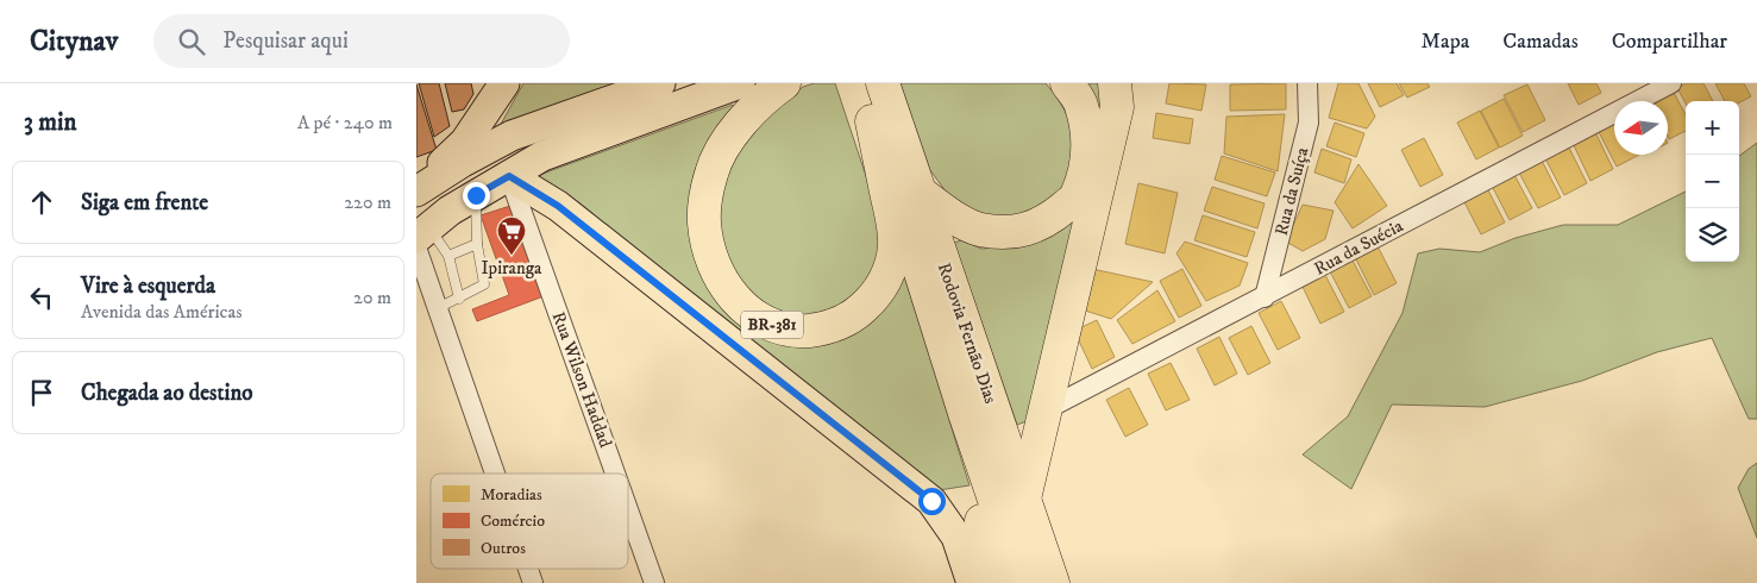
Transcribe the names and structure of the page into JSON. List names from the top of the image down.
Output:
{
  "streets": {
    "highway": ["BR-381", "Rodovia Fernão Dias"],
    "street": ["Rua da Suíça", "Rua da Suécia", "Rua Wilson Haddad"]
  },
  "crossings": [
    ["Rua da Suíça", "Rua da Suécia"],
    ["BR-381", "Rodovia Fernão Dias"]
  ],
  "places": {
    "supermarket": ["Ipiranga"]
  },
  "legend": ["Moradias", "Comércio", "Outros"],
  "north": "left",
  "page": {
    "header": "Citynav",
    "search": "Pesquisar aqui",
    "nav": ["Mapa", "Camadas", "Compartilhar"],
    "heading": ["3 min", "A pé · 240 m"],
    "map_buttons": ["+", "−"],
    "list": [
      ["Siga em frente", "220 m"],
      ["Vire à esquerda", "Avenida das Américas", "20 m"],
      "Chegada ao destino"
    ]
  }
}
